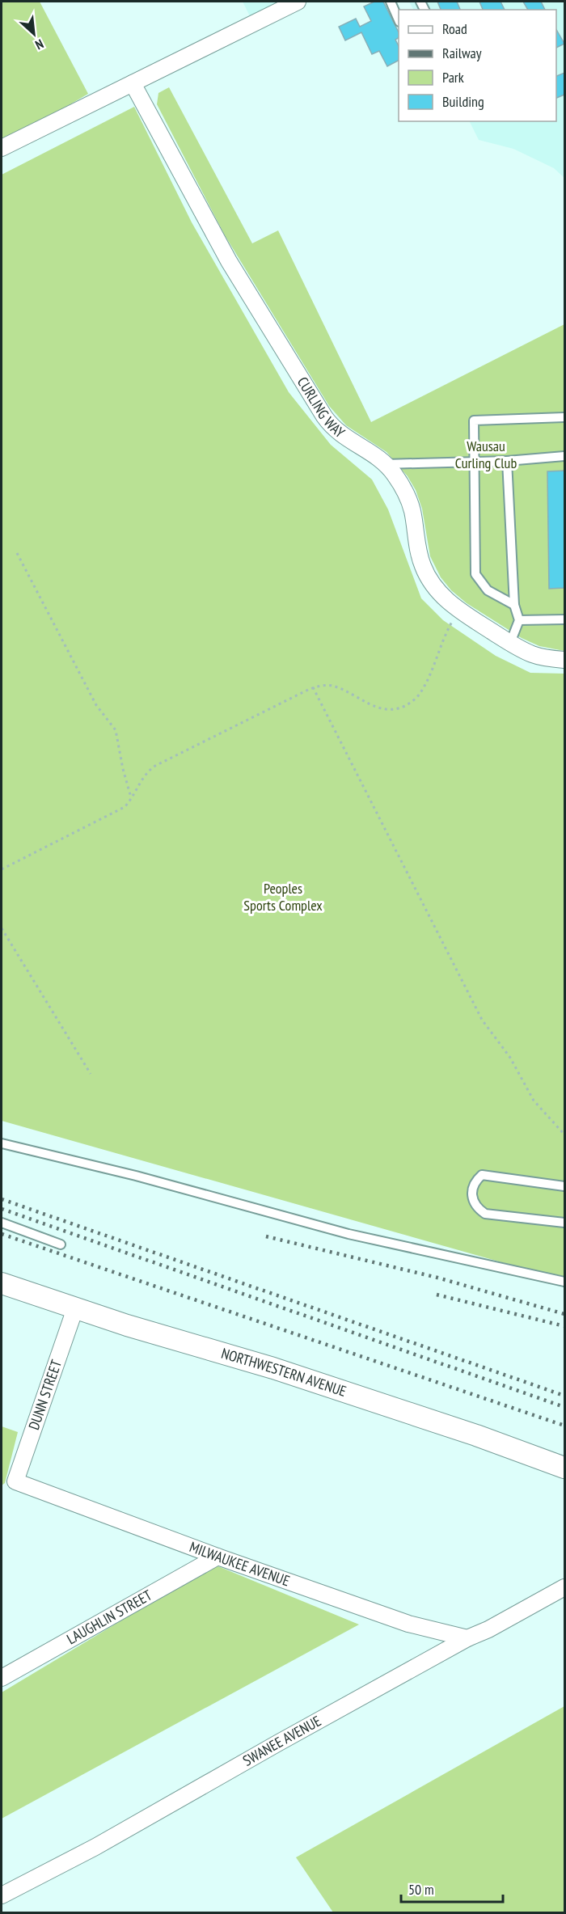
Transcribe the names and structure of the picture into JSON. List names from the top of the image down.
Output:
{
  "streets": {
    "street": [
      "CURLING WAY",
      "NORTHWESTERN AVENUE",
      "DUNN STREET",
      "MILWAUKEE AVENUE",
      "LAUGHLIN STREET",
      "SWANEE AVENUE"
    ]
  },
  "crossings": [
    ["NORTHWESTERN AVENUE", "DUNN STREET"],
    ["DUNN STREET", "MILWAUKEE AVENUE"],
    ["MILWAUKEE AVENUE", "LAUGHLIN STREET"],
    ["MILWAUKEE AVENUE", "SWANEE AVENUE"]
  ],
  "parks": ["Wausau Curling Club", "Peoples Sports Complex"],
  "legend": [
    "Road",
    "Railway",
    "Park",
    "Building"
  ],
  "scale_bar": "50 m",
  "north": "bottom right"
}
